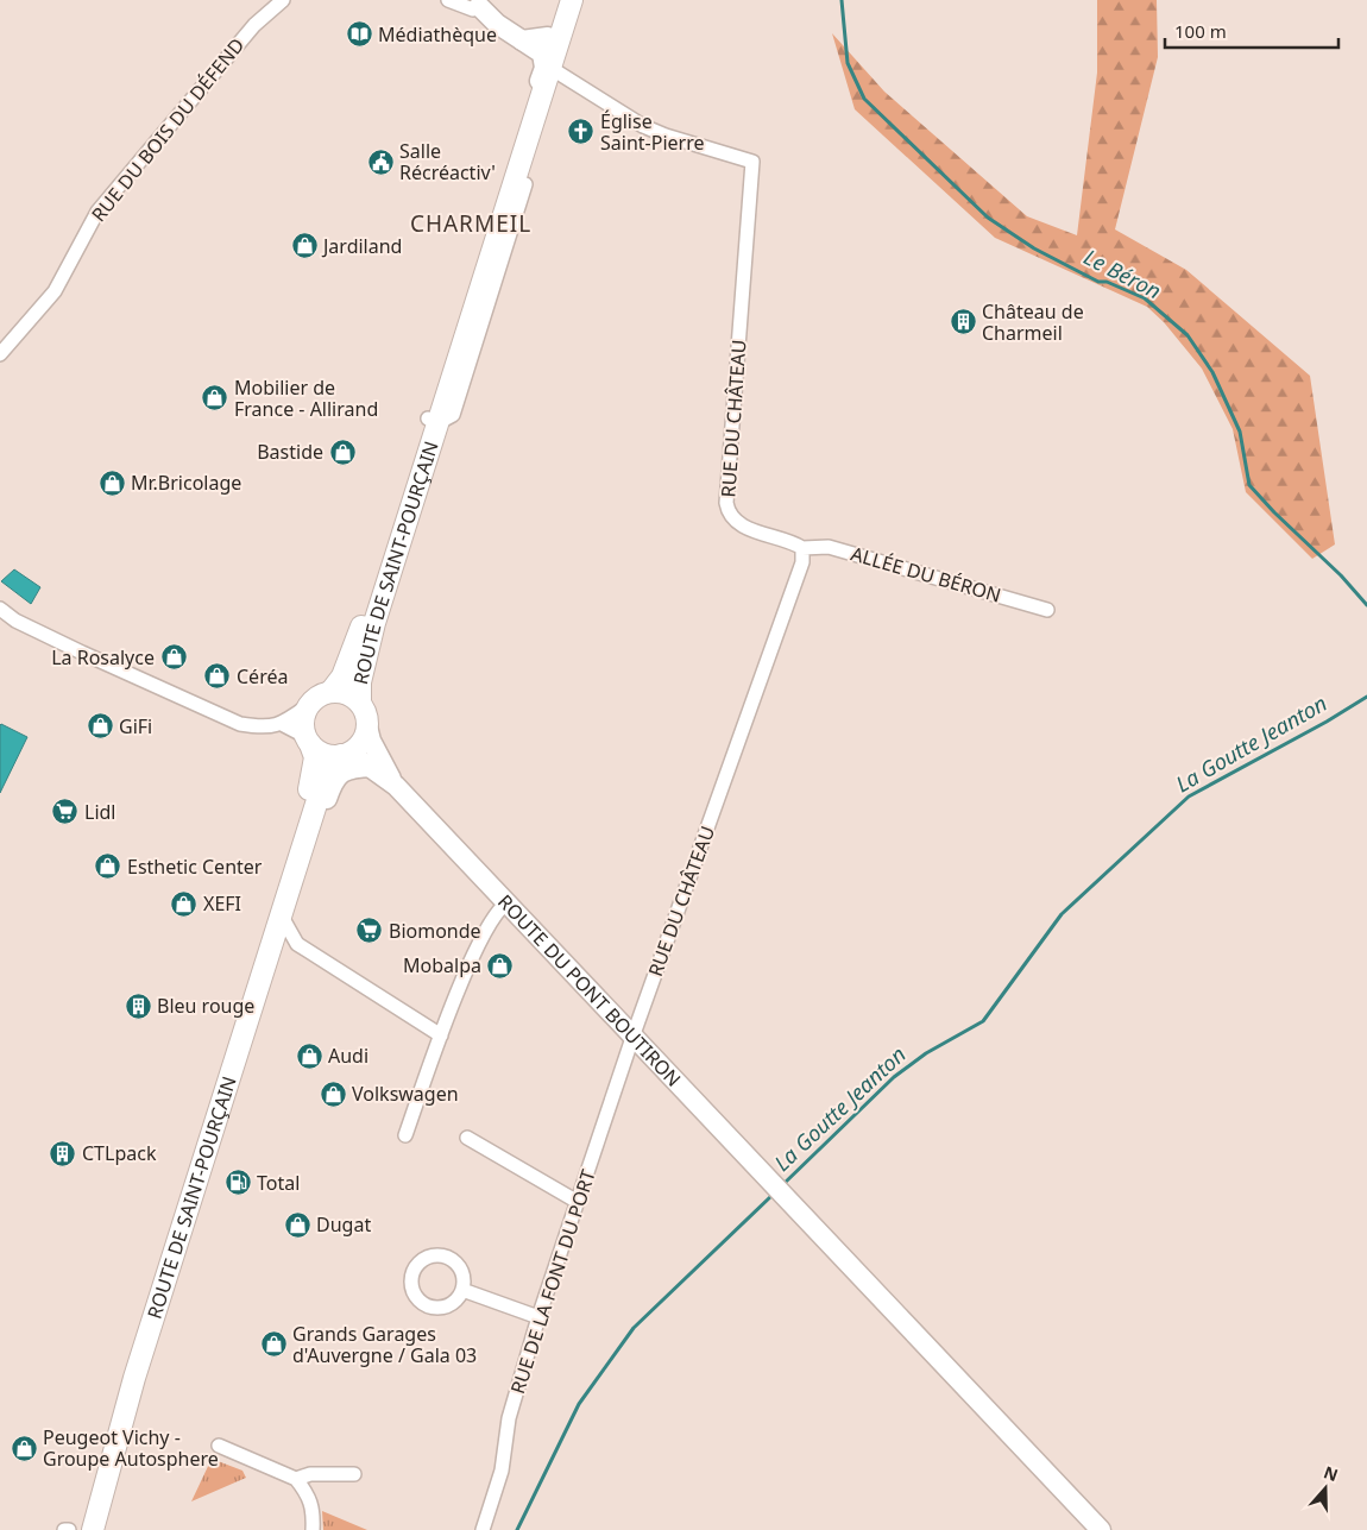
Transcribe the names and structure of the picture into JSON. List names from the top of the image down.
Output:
{
  "streets": {
    "main road": ["ROUTE DE SAINT-POURÇAIN", "ROUTE DU PONT BOUTIRON"],
    "street": [
      "RUE DU BOIS DU DÉFEND",
      "RUE DU CHÂTEAU",
      "ALLÉE DU BÉRON",
      "RUE DE LA FONT DU PORT"
    ]
  },
  "crossings": [
    ["RUE DU CHÂTEAU", "ROUTE DE SAINT-POURÇAIN"],
    ["RUE DU CHÂTEAU", "ALLÉE DU BÉRON"],
    ["RUE DU CHÂTEAU", "ROUTE DU PONT BOUTIRON"],
    ["RUE DU CHÂTEAU", "RUE DE LA FONT DU PORT"],
    ["ROUTE DE SAINT-POURÇAIN", "ROUTE DU PONT BOUTIRON"],
    ["ROUTE DU PONT BOUTIRON", "RUE DE LA FONT DU PORT"]
  ],
  "districts": ["CHARMEIL"],
  "water": ["Le Béron", "La Goutte Jeanton"],
  "places": {
    "library": ["Médiathèque"],
    "church": ["Église Saint-Pierre"],
    "public building": ["Salle Récréactiv'"],
    "shop": [
      "Jardiland",
      "Mobilier de France - Allirand",
      "Bastide",
      "Mr.Bricolage",
      "La Rosalyce",
      "Céréa",
      "GiFi",
      "Esthetic Center",
      "XEFI",
      "Mobalpa",
      "Audi",
      "Volkswagen",
      "Dugat",
      "Grands Garages d'Auvergne / Gala 03",
      "Peugeot Vichy - Groupe Autosphere"
    ],
    "building": ["Château de Charmeil", "Bleu rouge", "CTLpack"],
    "supermarket": ["Lidl", "Biomonde"],
    "fuel station": ["Total"]
  },
  "scale_bar": "100 m",
  "north": "top"
}
